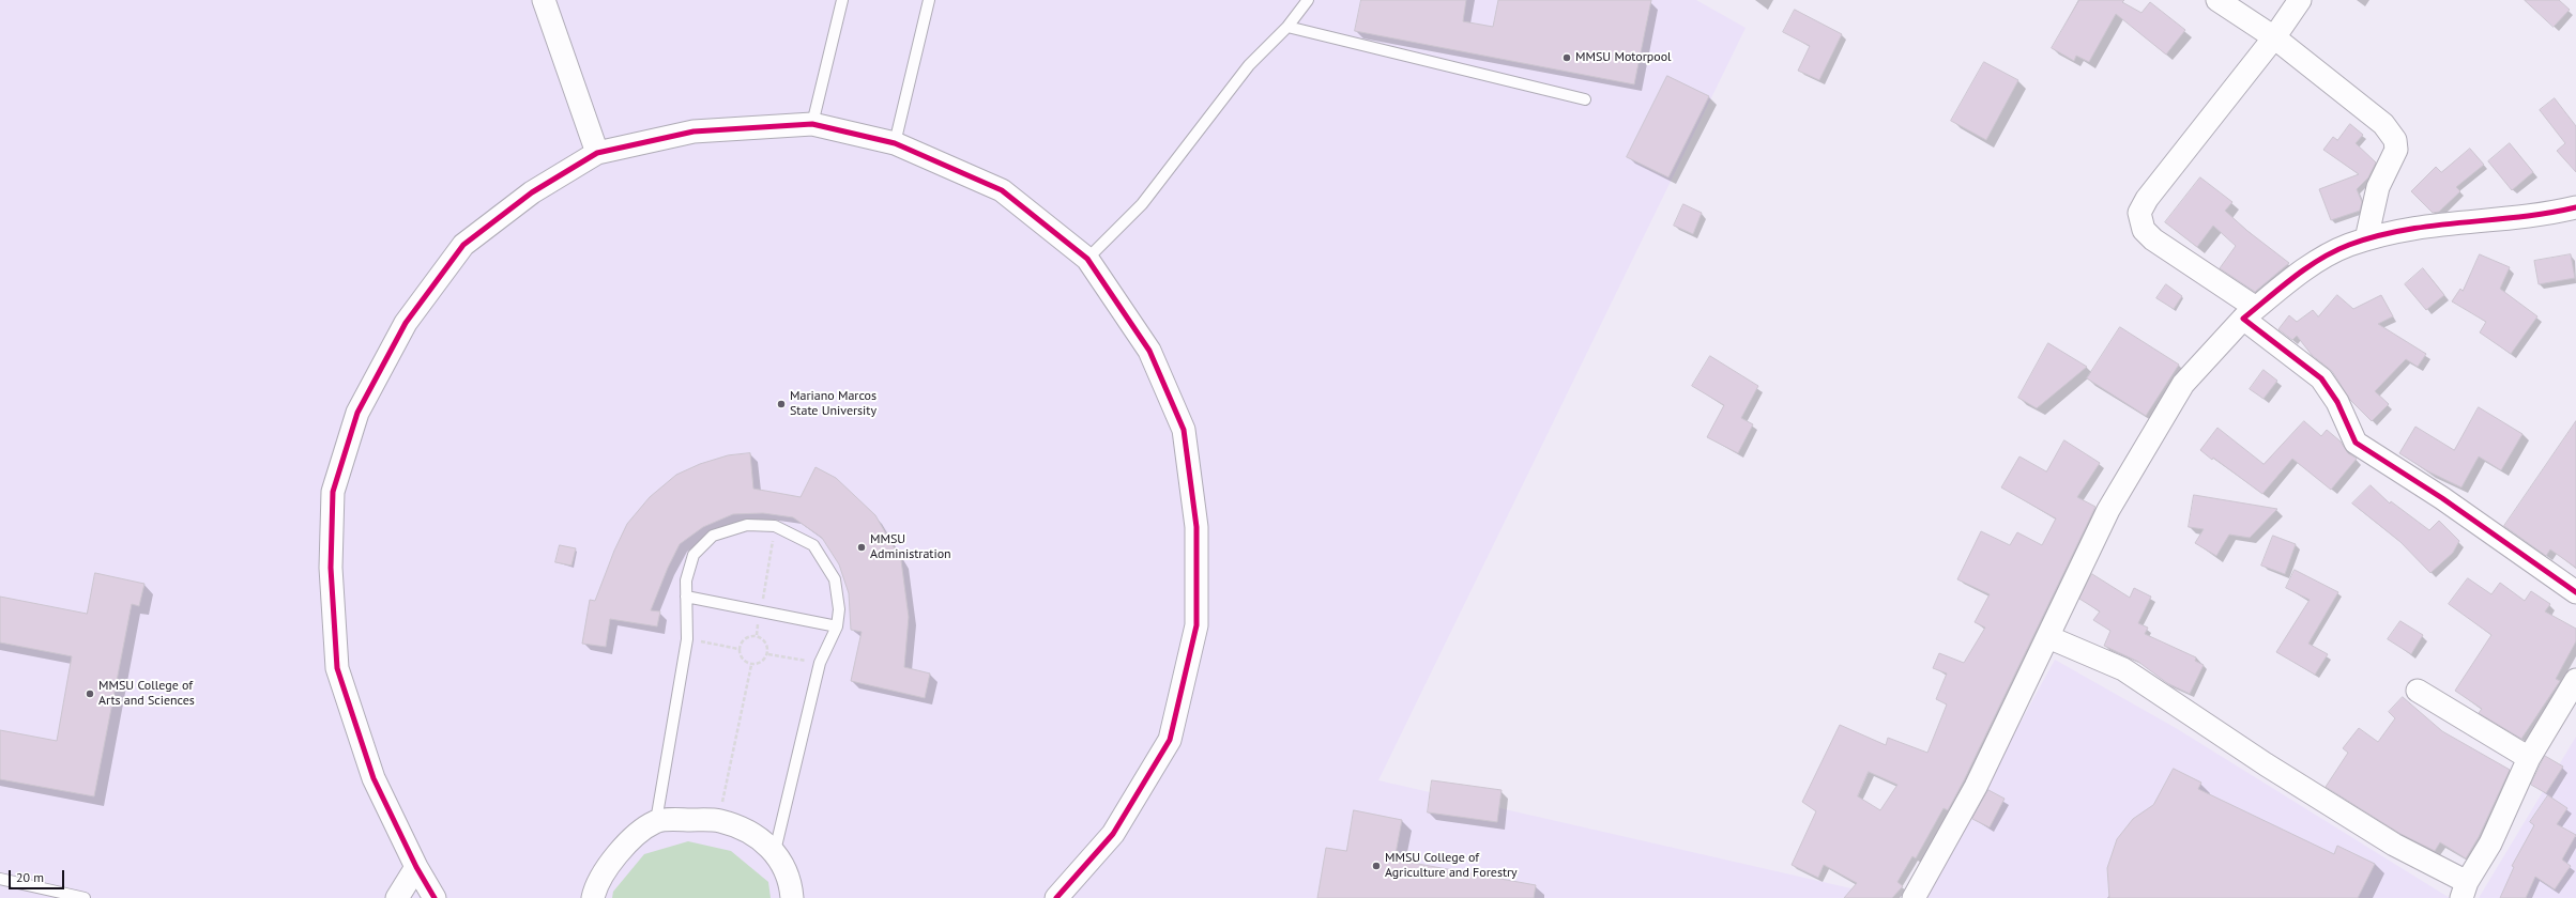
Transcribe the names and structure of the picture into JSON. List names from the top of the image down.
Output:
{
  "places": [
    "MMSU Motorpool",
    "Mariano Marcos State University",
    "MMSU Administration",
    "MMSU College of Arts and Sciences",
    "MMSU College of Agriculture and Forestry"
  ],
  "scale_bar": "20 m"
}
